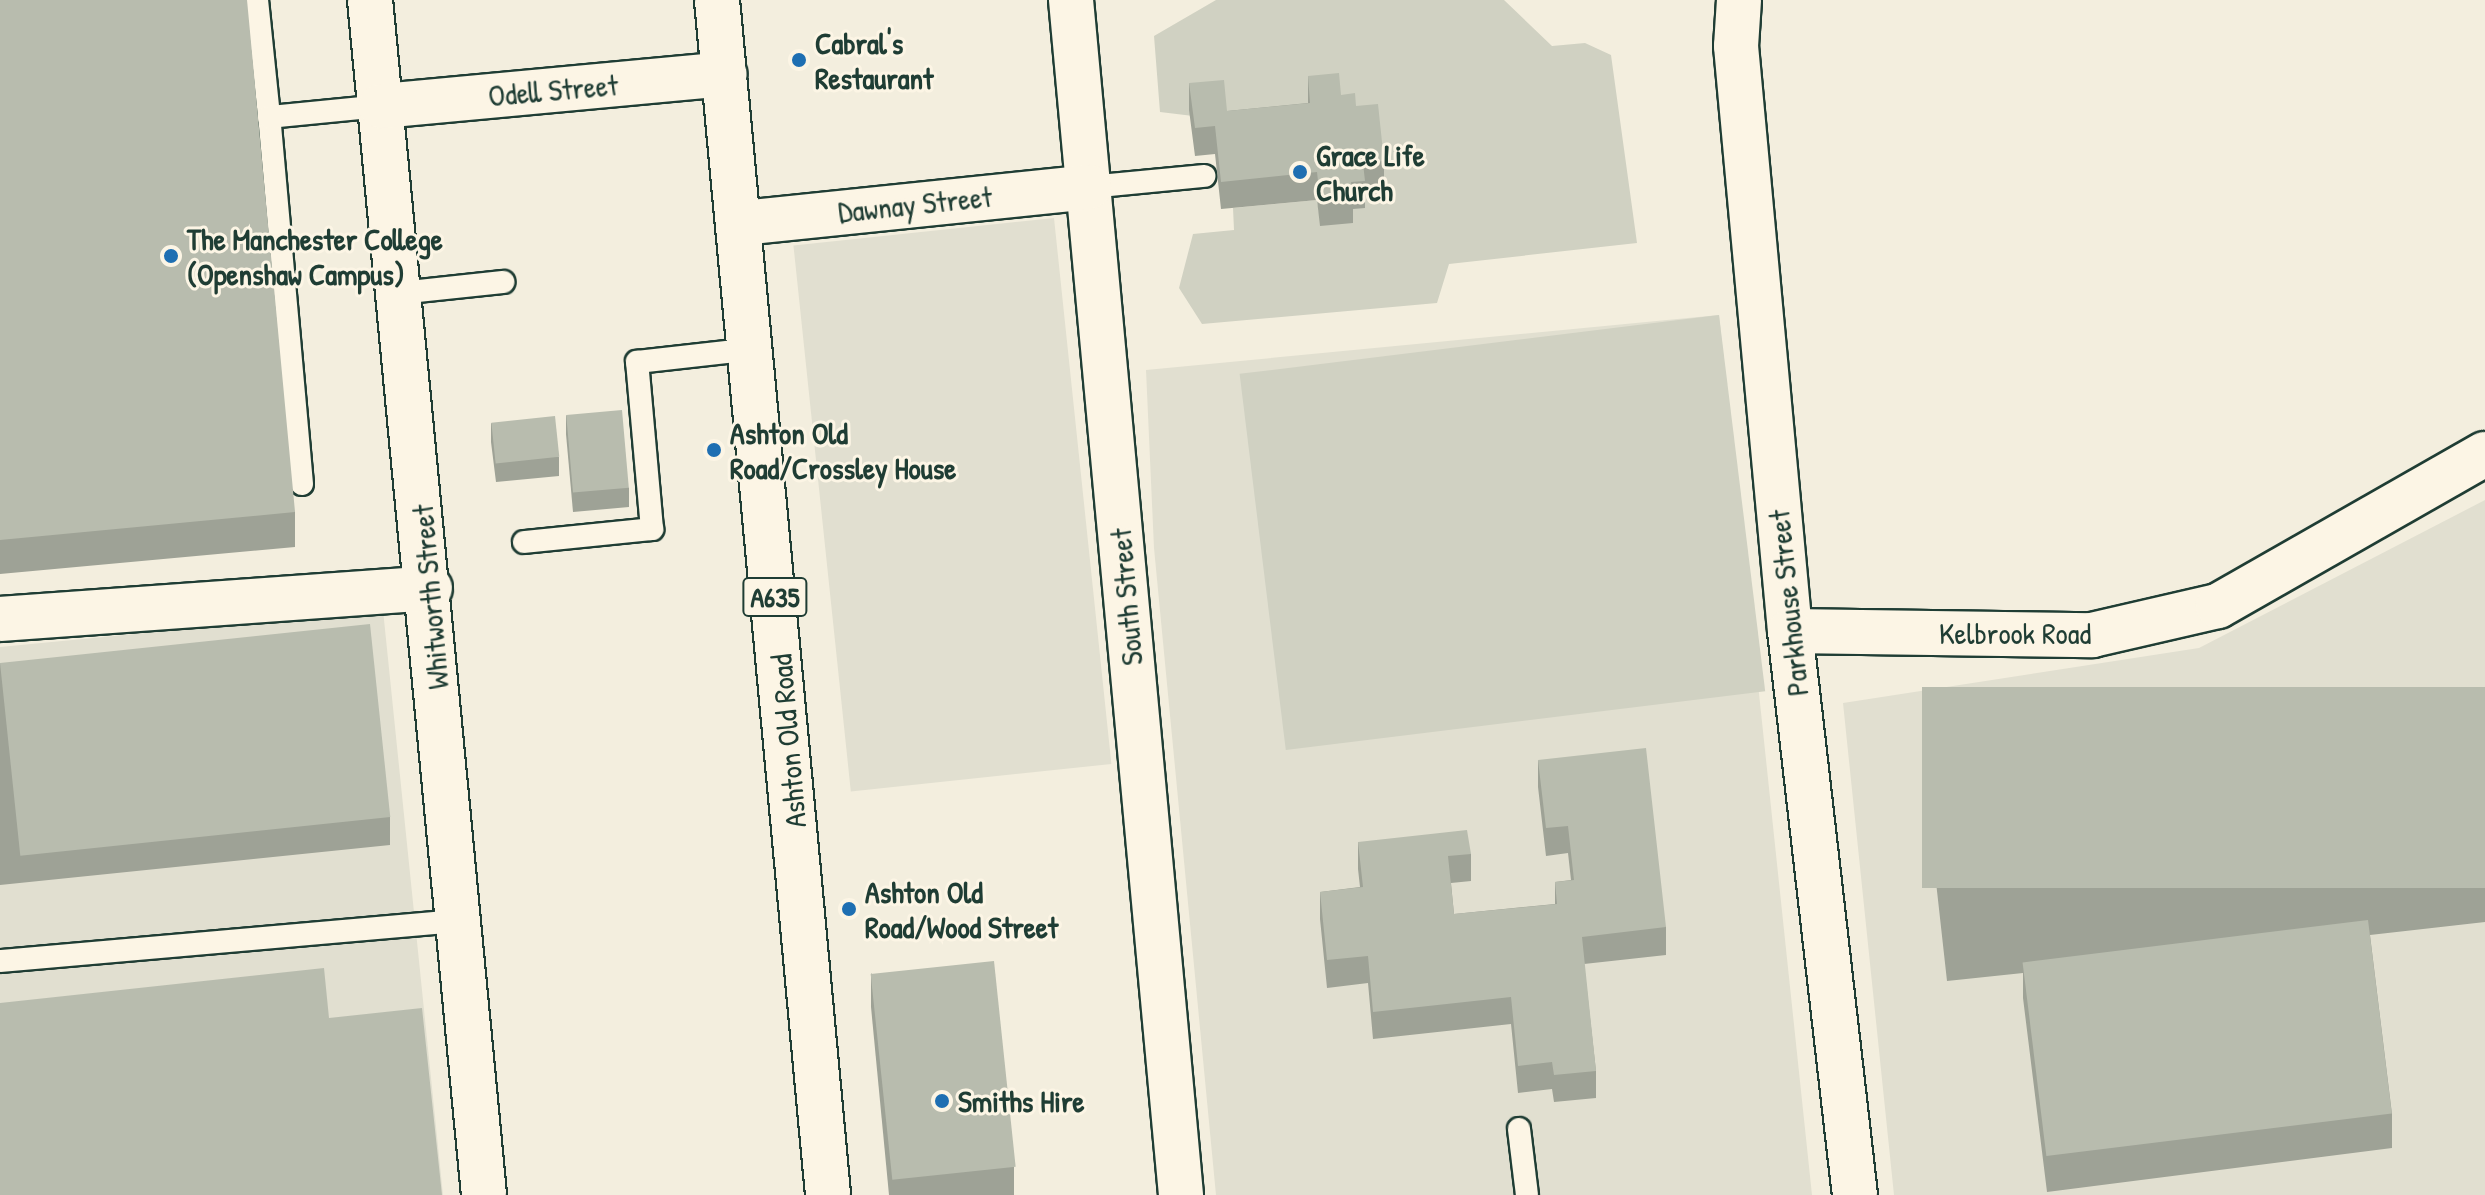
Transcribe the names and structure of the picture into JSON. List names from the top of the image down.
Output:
{
  "streets": {
    "main road": [
      "Odell Street",
      "Dawnay Street",
      "Whitworth Street",
      "A635",
      "South Street",
      "Parkhouse Street",
      "Kelbrook Road",
      "Ashton Old Road"
    ]
  },
  "crossings": [
    ["Odell Street", "Whitworth Street"],
    ["Odell Street", "Ashton Old Road"],
    ["Dawnay Street", "South Street"],
    ["Dawnay Street", "Ashton Old Road"],
    ["Parkhouse Street", "Kelbrook Road"]
  ],
  "places": [
    "Cabral's Restaurant",
    "Grace Life Church",
    "The Manchester College (Openshaw Campus)",
    "Ashton Old Road/Crossley House",
    "Ashton Old Road/Wood Street",
    "Smiths Hire"
  ]
}
